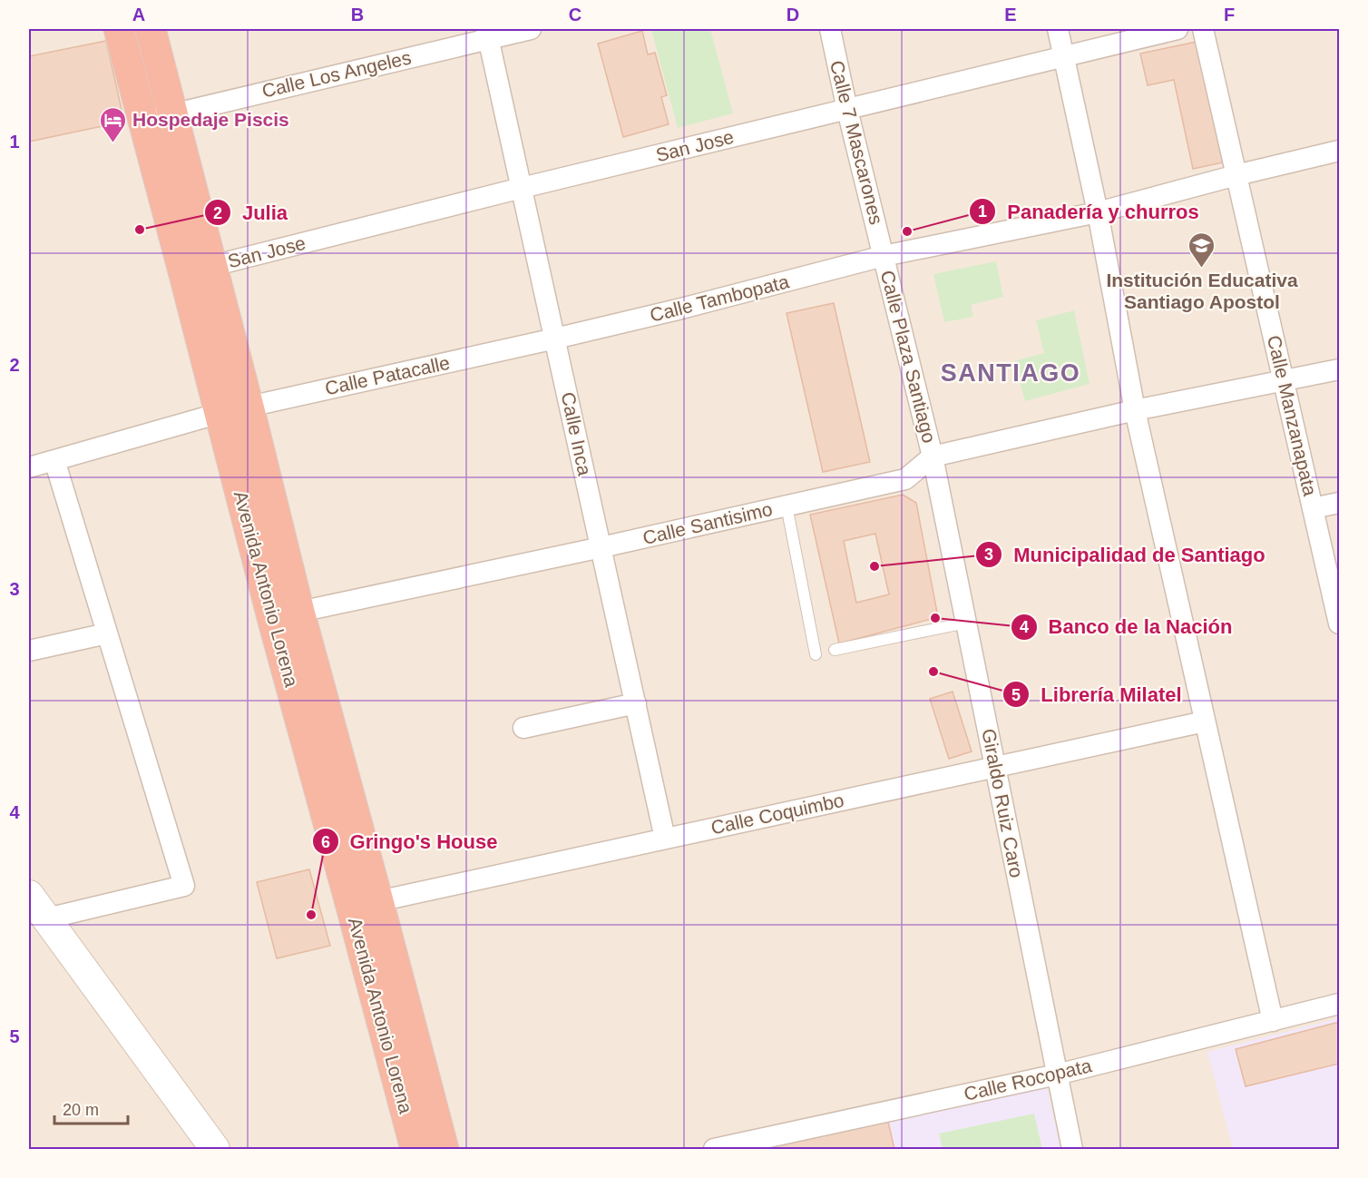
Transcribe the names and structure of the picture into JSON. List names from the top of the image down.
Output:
{
  "streets": {
    "highway": ["Avenida Antonio Lorena"],
    "street": [
      "Calle Los Angeles",
      "Calle 7 Mascarones",
      "San Jose",
      "Calle Tambopata",
      "Calle Plaza Santiago",
      "Calle Patacalle",
      "Calle Manzanapata",
      "Calle Inca",
      "Calle Santisimo",
      "Giraldo Ruiz Caro",
      "Calle Coquimbo",
      "Calle Rocopata"
    ]
  },
  "crossings": [
    ["Calle Los Angeles", "Calle Inca"],
    ["Calle Los Angeles", "Avenida Antonio Lorena"],
    ["Calle 7 Mascarones", "San Jose"],
    ["Calle 7 Mascarones", "Calle Tambopata"],
    ["Calle 7 Mascarones", "Calle Plaza Santiago"],
    ["San Jose", "Calle Inca"],
    ["San Jose", "Avenida Antonio Lorena"],
    ["Calle Tambopata", "Calle Plaza Santiago"],
    ["Calle Tambopata", "Calle Patacalle"],
    ["Calle Tambopata", "Calle Inca"],
    ["Calle Plaza Santiago", "Calle Santisimo"],
    ["Calle Plaza Santiago", "Giraldo Ruiz Caro"],
    ["Calle Patacalle", "Calle Inca"],
    ["Calle Patacalle", "Avenida Antonio Lorena"],
    ["Calle Manzanapata", "Calle Santisimo"],
    ["Calle Inca", "Calle Santisimo"],
    ["Calle Inca", "Calle Coquimbo"],
    ["Calle Santisimo", "Avenida Antonio Lorena"],
    ["Calle Santisimo", "Giraldo Ruiz Caro"],
    ["Avenida Antonio Lorena", "Calle Coquimbo"],
    ["Giraldo Ruiz Caro", "Calle Coquimbo"],
    ["Giraldo Ruiz Caro", "Calle Rocopata"]
  ],
  "districts": ["SANTIAGO"],
  "places": {
    "hotel": ["Hospedaje Piscis"],
    "other": [
      "Julia",
      "Panadería y churros",
      "Municipalidad de Santiago",
      "Banco de la Nación",
      "Librería Milatel",
      "Gringo's House"
    ],
    "school or university": ["Institución Educativa Santiago Apostol"]
  },
  "scale_bar": "20 m",
  "grid": {
    "columns": [
      "A",
      "B",
      "C",
      "D",
      "E",
      "F"
    ],
    "rows": [
      "1",
      "2",
      "3",
      "4",
      "5"
    ]
  }
}
